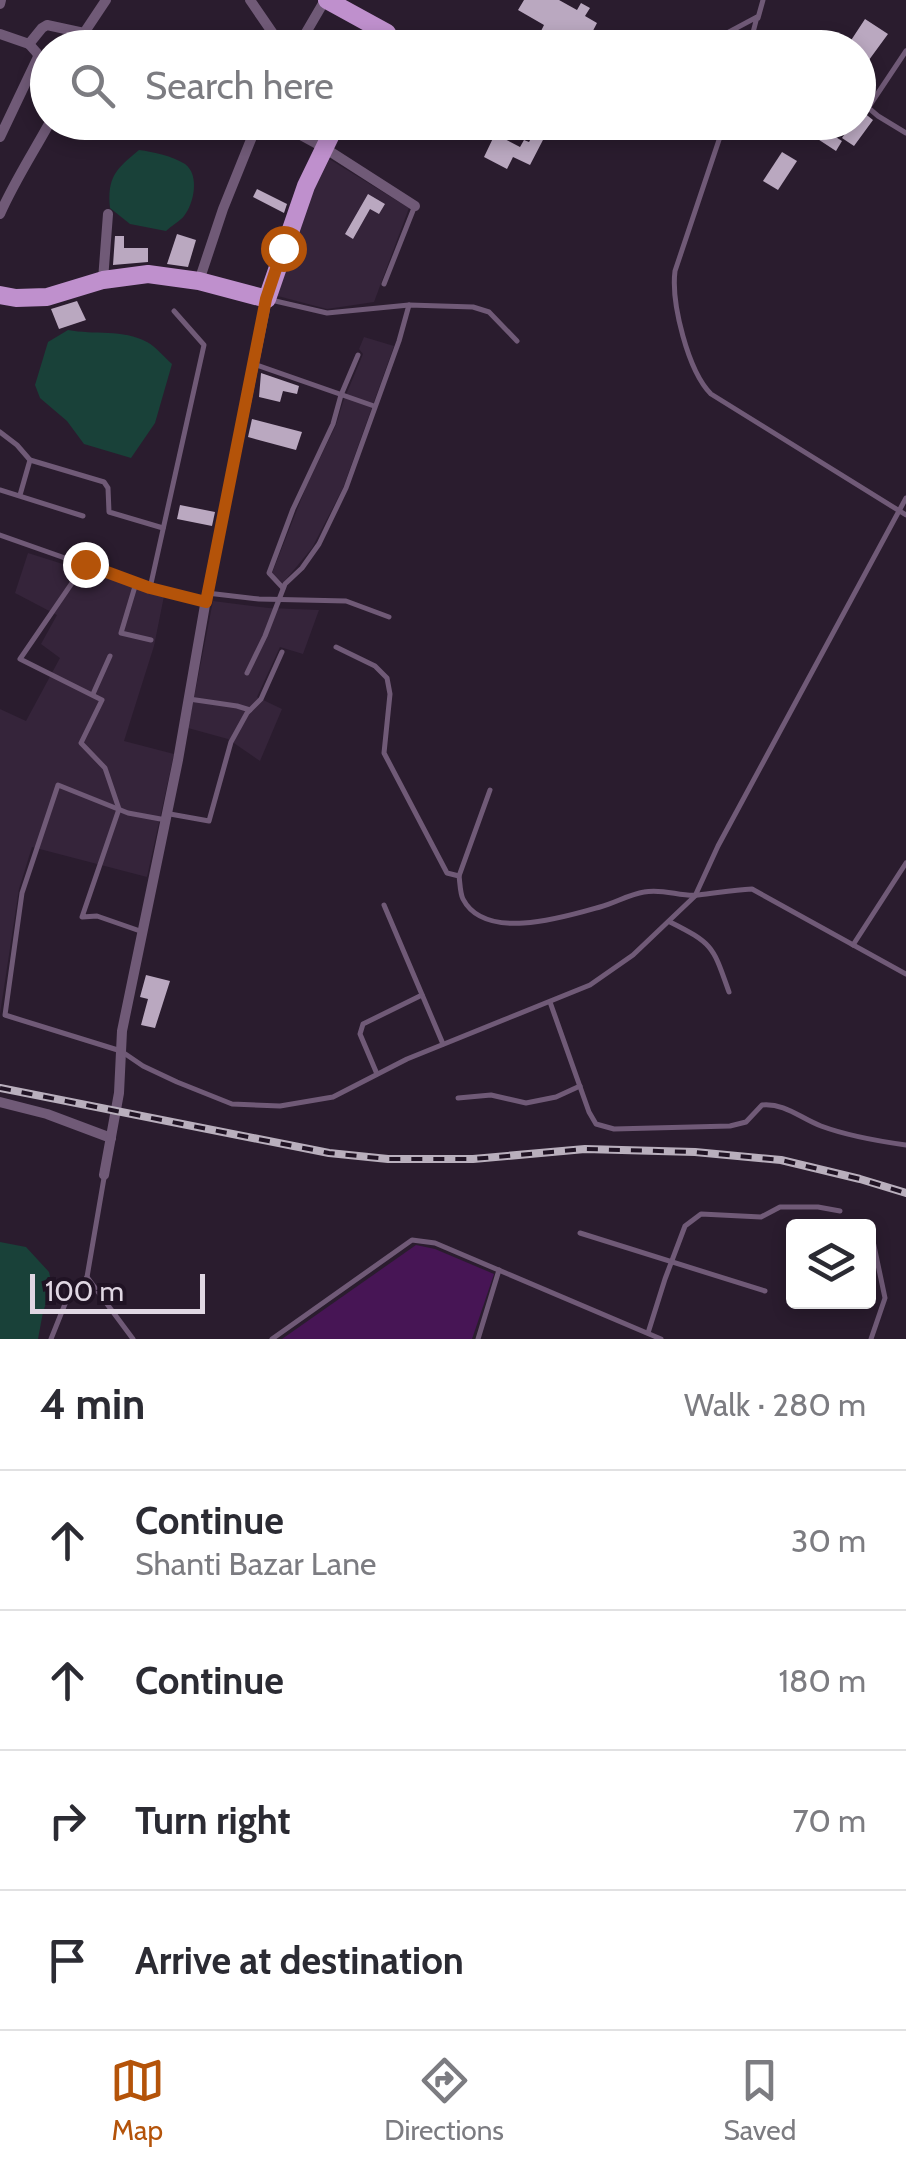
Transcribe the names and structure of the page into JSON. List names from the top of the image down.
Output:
{
  "scale_bar": "100 m",
  "page": {
    "search": "Search here",
    "scale": "100 m",
    "heading": ["4 min", "Walk · 280 m"],
    "list": [
      ["Continue", "Shanti Bazar Lane", "30 m"],
      ["Continue", "180 m"],
      ["Turn right", "70 m"],
      "Arrive at destination"
    ],
    "nav": ["Map", "Directions", "Saved"]
  }
}
